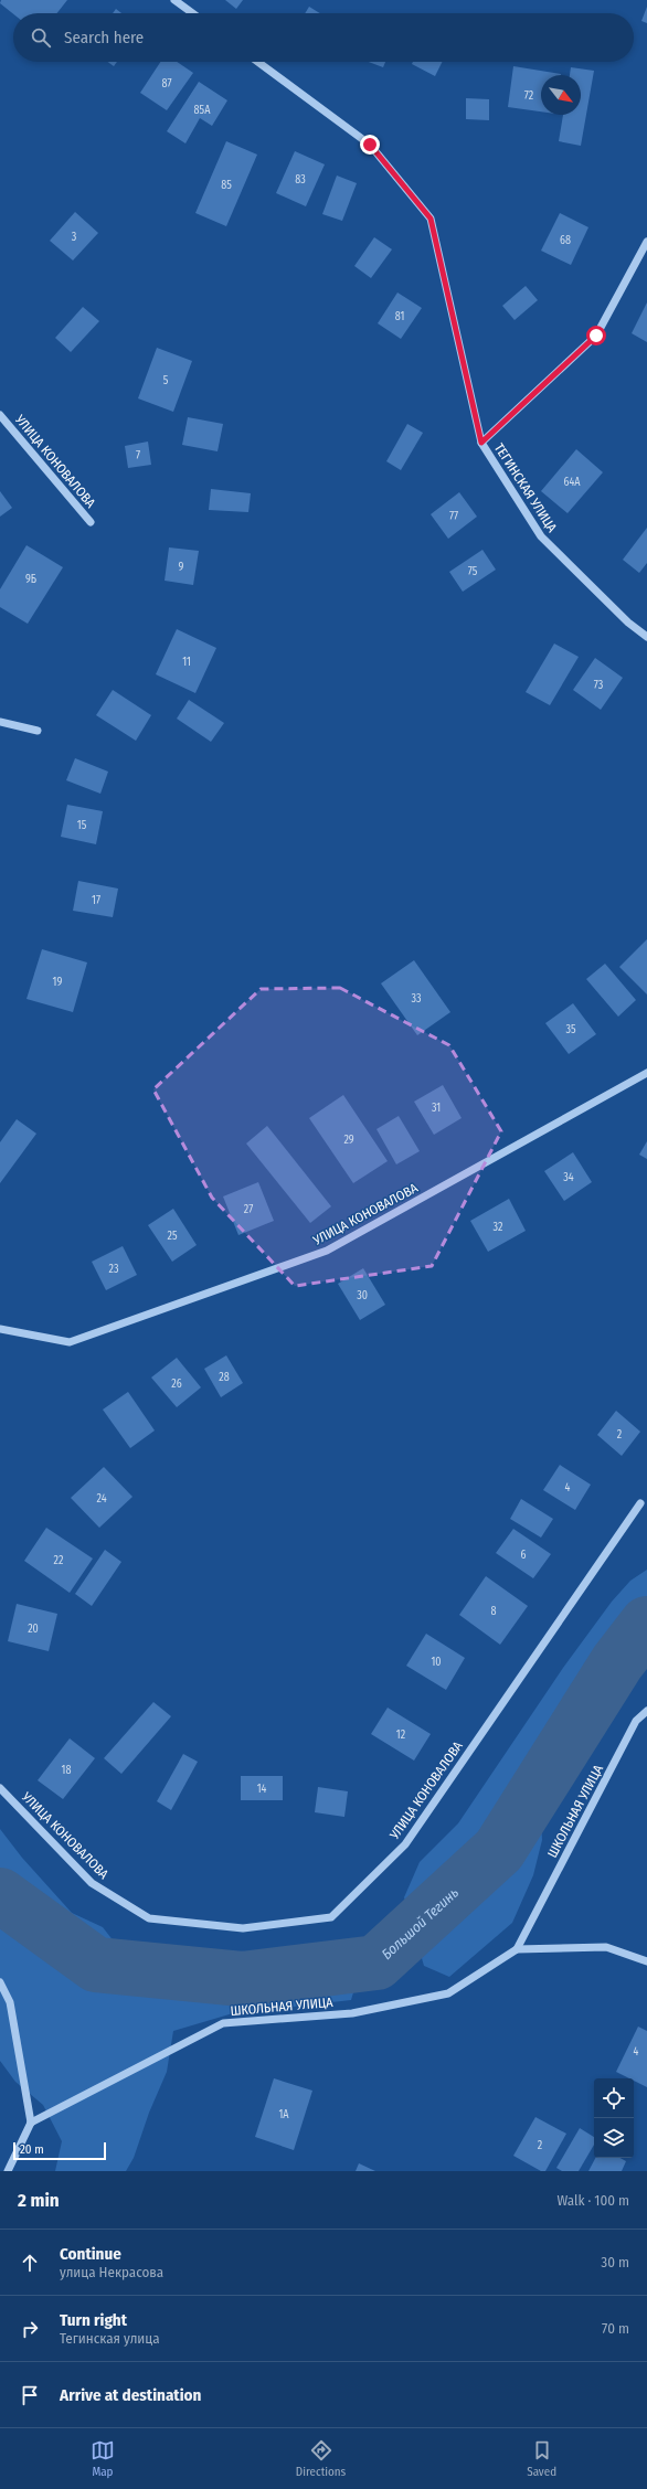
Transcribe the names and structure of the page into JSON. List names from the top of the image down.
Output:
{
  "streets": {
    "street": ["УЛИЦА КОНОВАЛОВА", "ТЕГИНСКАЯ УЛИЦА", "ШКОЛЬНАЯ УЛИЦА"]
  },
  "water": ["Большой Тегинь"],
  "house_numbers": [
    "87",
    "72",
    "85А",
    "83",
    "85",
    "3",
    "68",
    "81",
    "5",
    "7",
    "64А",
    "77",
    "9",
    "75",
    "9Б",
    "11",
    "73",
    "15",
    "17",
    "19",
    "33",
    "35",
    "31",
    "29",
    "34",
    "27",
    "32",
    "25",
    "23",
    "30",
    "28",
    "26",
    "2",
    "4",
    "24",
    "6",
    "22",
    "8",
    "20",
    "10",
    "12",
    "18",
    "14",
    "4",
    "1А",
    "2"
  ],
  "scale_bar": "20 m",
  "north": "bottom right",
  "page": {
    "search": "Search here",
    "scale": "20 m",
    "heading": ["2 min", "Walk · 100 m"],
    "list": [
      ["Continue", "улица Некрасова", "30 m"],
      ["Turn right", "Тегинская улица", "70 m"],
      "Arrive at destination"
    ],
    "nav": ["Map", "Directions", "Saved"]
  }
}
